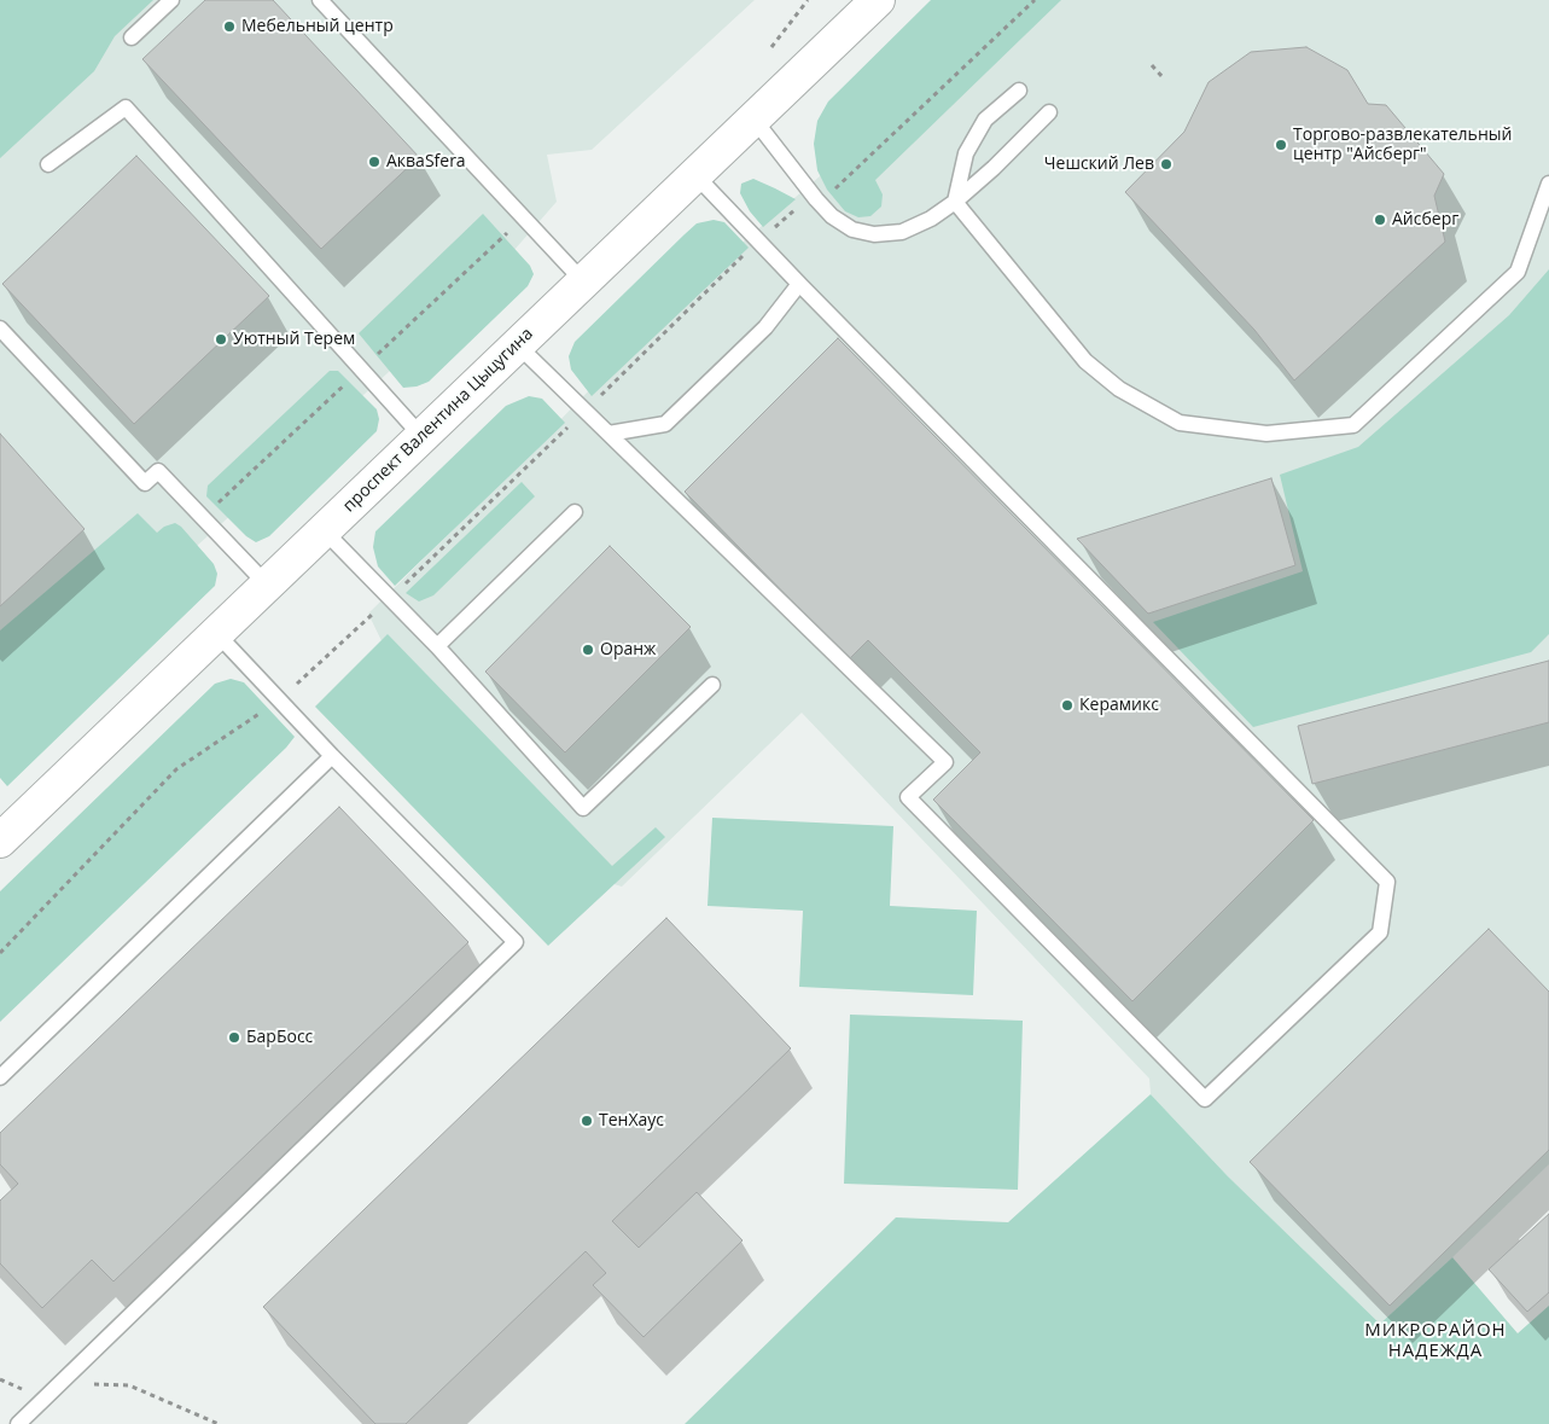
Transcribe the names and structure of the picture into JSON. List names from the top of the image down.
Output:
{
  "streets": {
    "street": ["проспект Валентина Цыцугина"]
  },
  "districts": ["МИКРОРАЙОН НАДЕЖДА"],
  "places": [
    "Мебельный центр",
    "Торгово-развлекательный центр \"Айсберг\"",
    "АкваSfera",
    "Чешский Лев",
    "Айсберг",
    "Уютный Терем",
    "Оранж",
    "Керамикс",
    "БарБосс",
    "ТенХаус"
  ]
}
